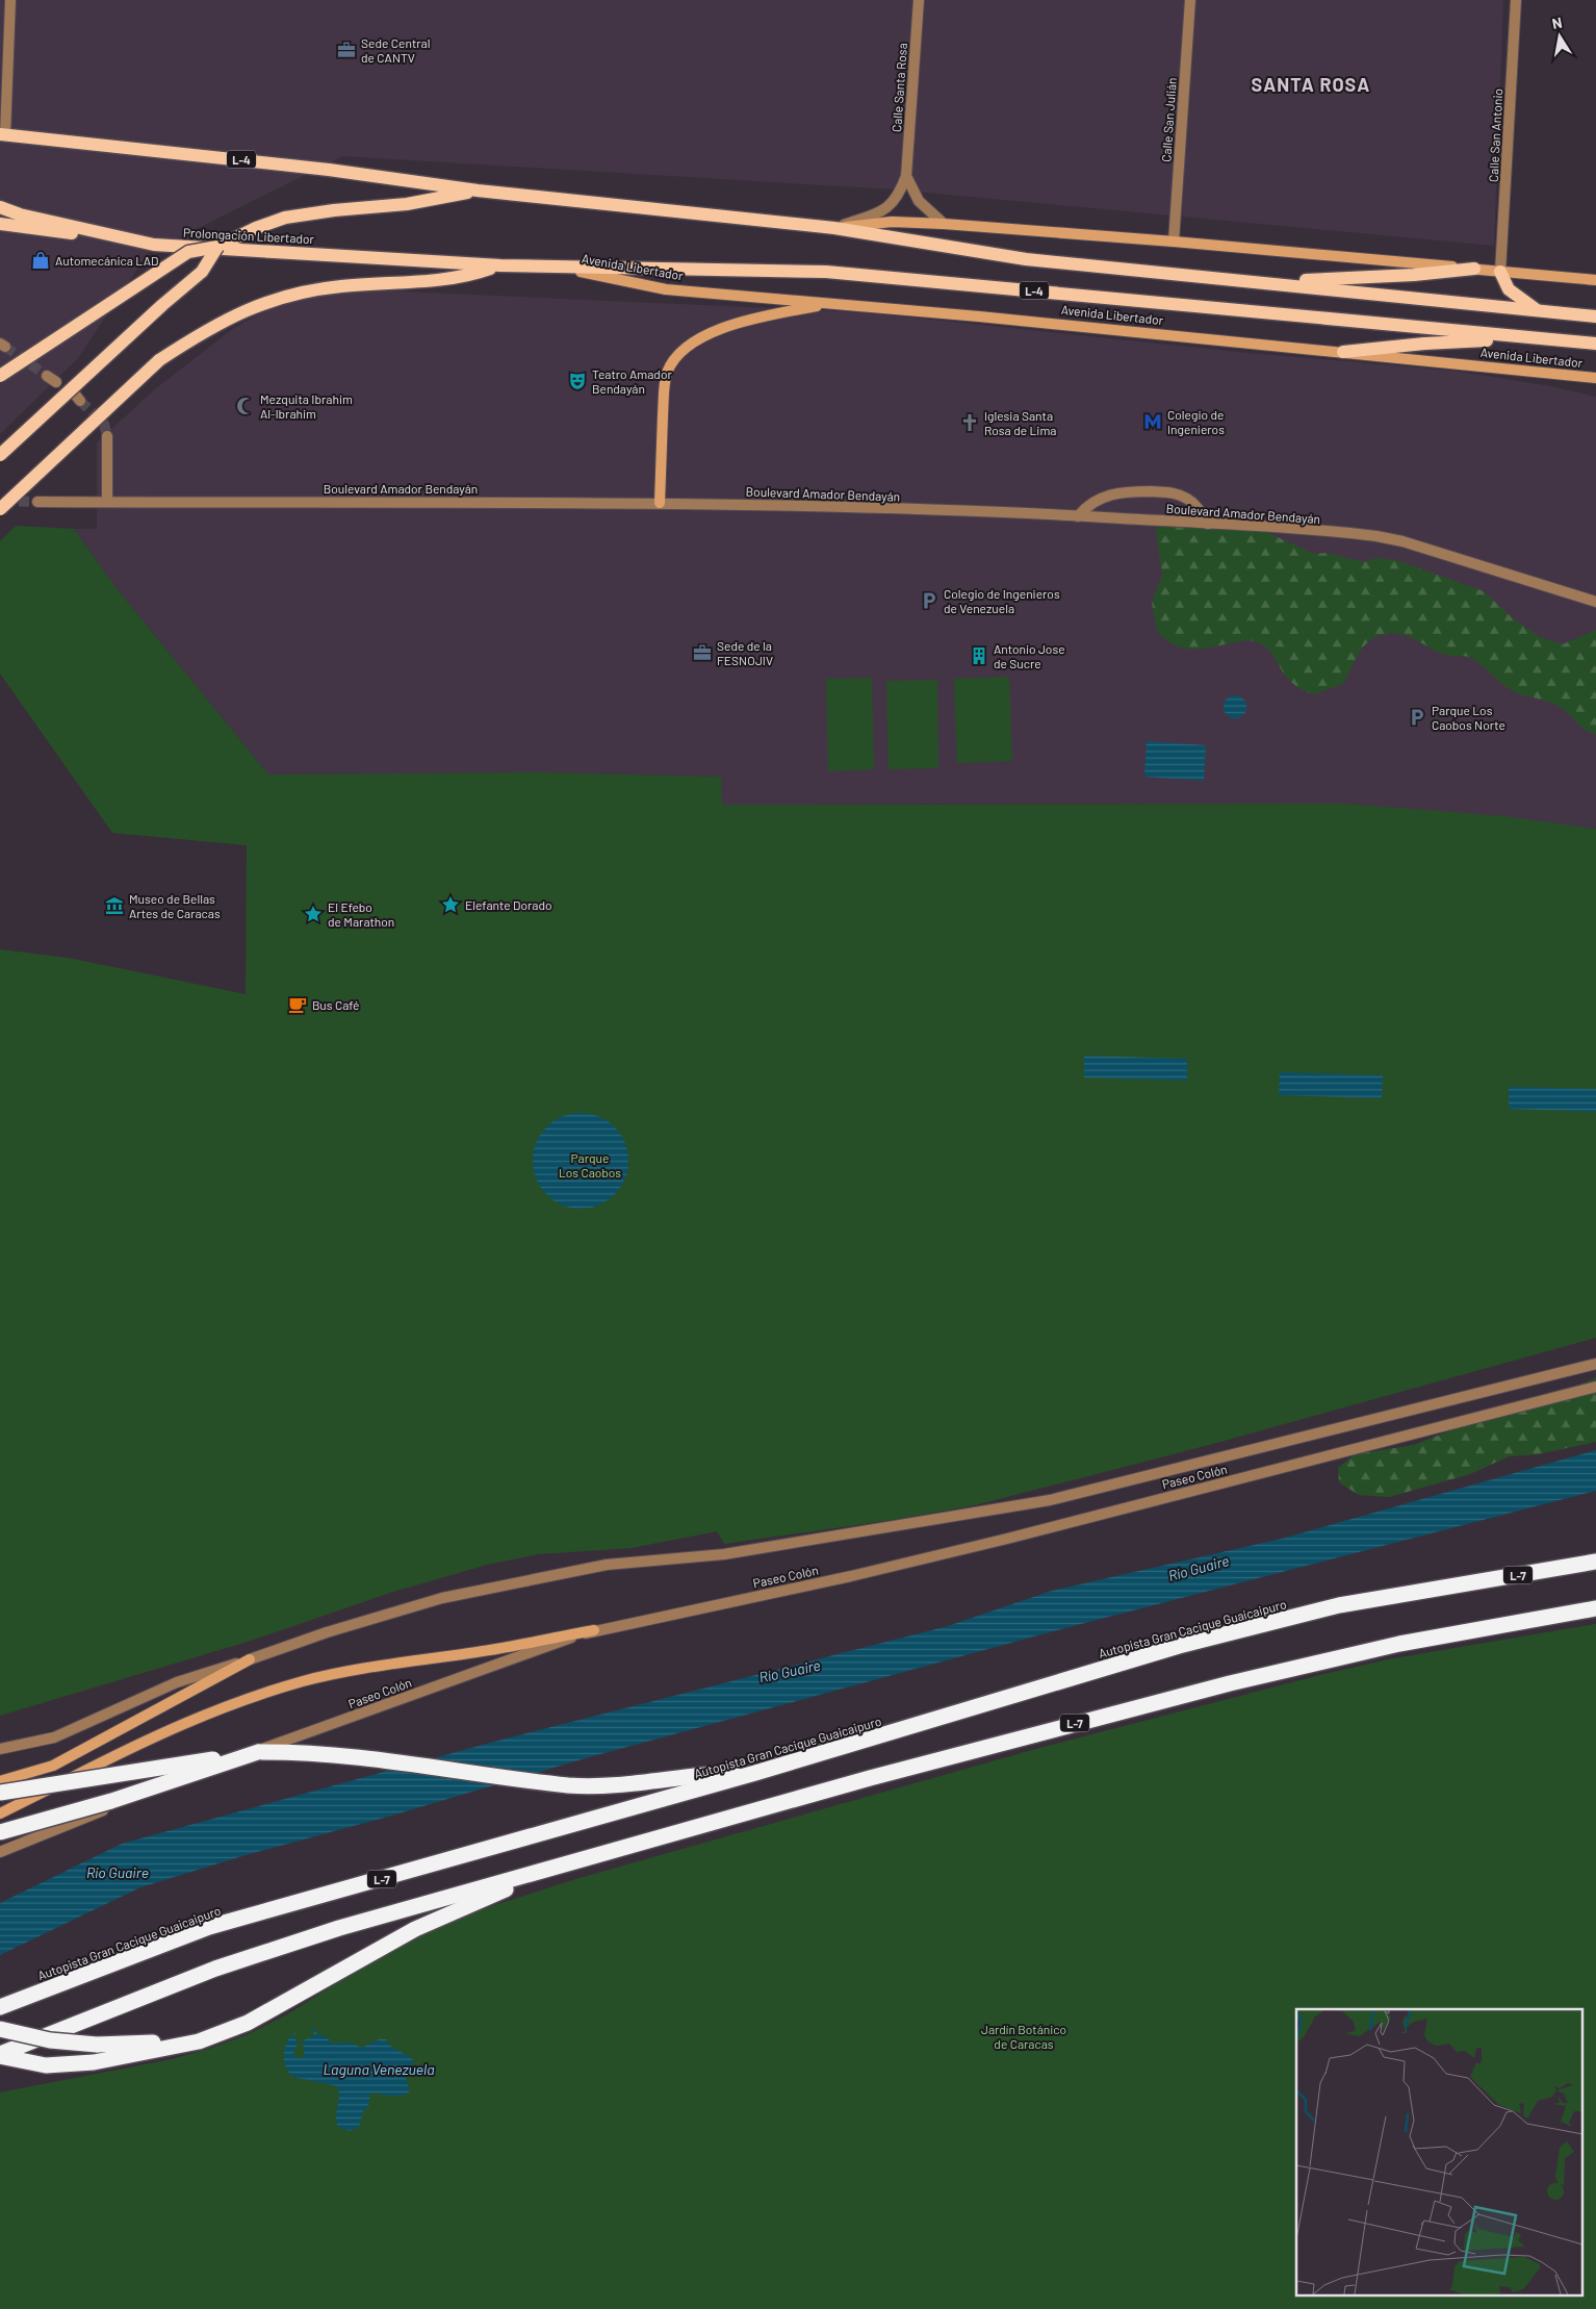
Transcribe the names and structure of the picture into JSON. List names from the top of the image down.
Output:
{
  "streets": {
    "highway": ["L-7", "Autopista Gran Cacique Guaicaipuro"],
    "main road": ["L-4", "Prolongación Libertador", "Avenida Libertador"],
    "street": [
      "Calle Santa Rosa",
      "Calle San Julián",
      "Calle San Antonio",
      "Boulevard Amador Bendayán",
      "Paseo Colón"
    ]
  },
  "crossings": [
    ["Calle Santa Rosa", "L-4"],
    ["Calle San Julián", "L-4"],
    ["Calle San Antonio", "L-4"],
    ["L-4", "Prolongación Libertador"],
    ["L-4", "Avenida Libertador"],
    ["Prolongación Libertador", "Avenida Libertador"]
  ],
  "districts": ["SANTA ROSA"],
  "water": ["Río Guaire", "Laguna Venezuela"],
  "parks": ["Parque Los Caobos", "Jardín Botánico de Caracas"],
  "places": {
    "office": ["Sede Central de CANTV", "Sede de la FESNOJIV"],
    "shop": ["Automecánica LAD"],
    "theatre": ["Teatro Amador Bendayán"],
    "mosque": ["Mezquita Ibrahim Al-lbrahim"],
    "metro station": ["Colegio de Ingenieros"],
    "church": ["Iglesia Santa Rosa de Lima"],
    "parking": ["Colegio de Ingenieros de Venezuela", "Parque Los Caobos Norte"],
    "building": ["Antonio Jose de Sucre"],
    "place": ["Elefante Dorado", "El Efebo de Marathon"],
    "museum": ["Museo de Bellas Artes de Caracas"],
    "cafe": ["Bus Café"]
  },
  "north": "top"
}
